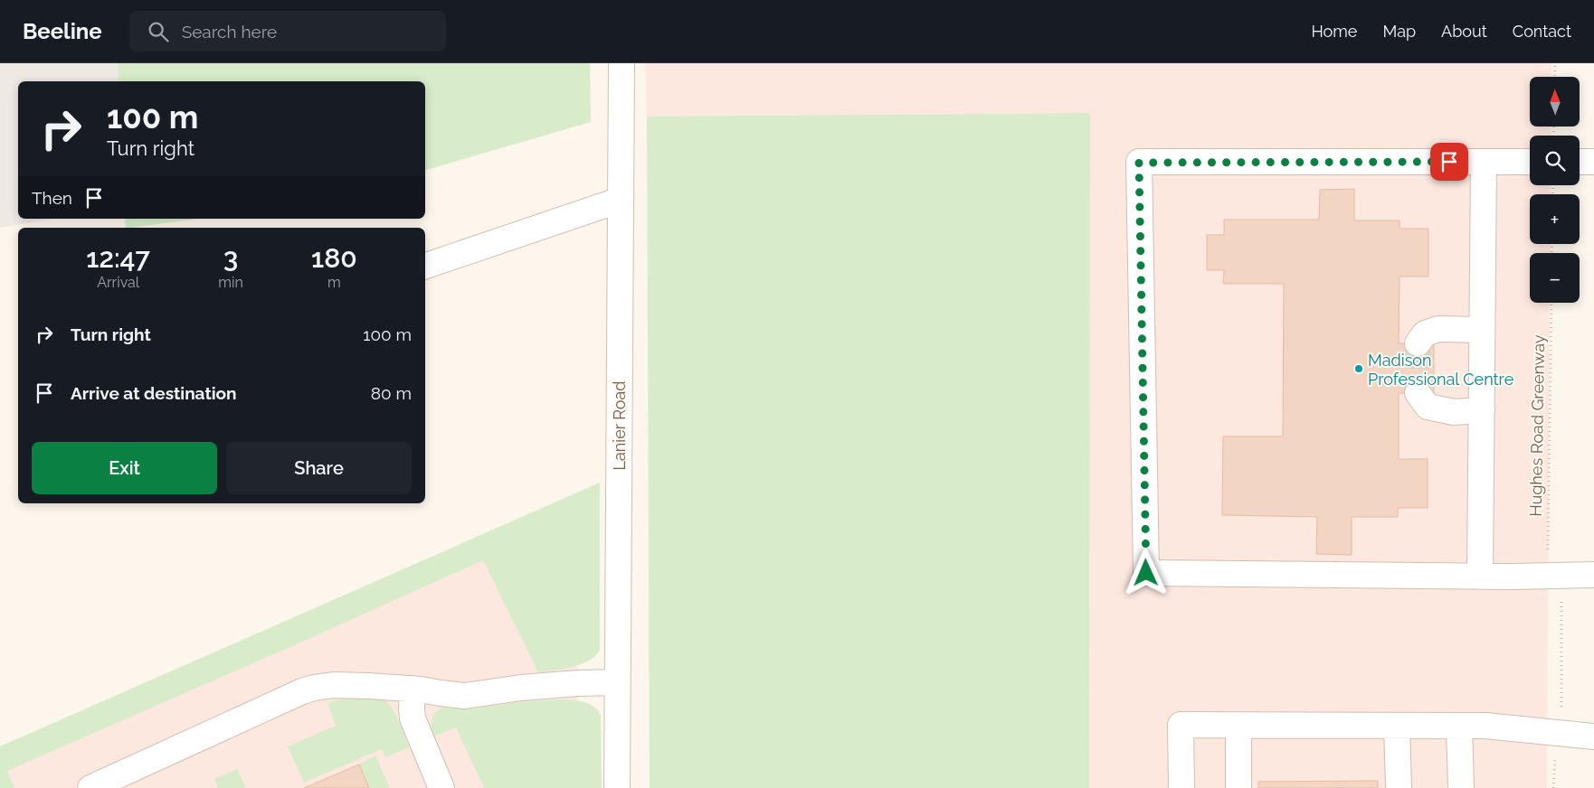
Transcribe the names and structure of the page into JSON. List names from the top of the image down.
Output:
{
  "streets": {
    "street": ["Lanier Road"],
    "path": ["Hughes Road Greenway"]
  },
  "places": ["Madison Professional Centre"],
  "north": "top",
  "page": {
    "header": "Beeline",
    "search": "Search here",
    "nav": [
      "Home",
      "Map",
      "About",
      "Contact"
    ],
    "map_buttons": ["+", "−"],
    "turn": ["100 m", "Turn right"],
    "then": "Then",
    "eta": [
      "12:47",
      "Arrival",
      "3",
      "min",
      "180",
      "m"
    ],
    "list": [
      {
        "name": "Turn right",
        "value": "100 m"
      },
      {
        "name": "Arrive at destination",
        "value": "80 m"
      }
    ],
    "buttons": ["Exit", "Share"]
  }
}
